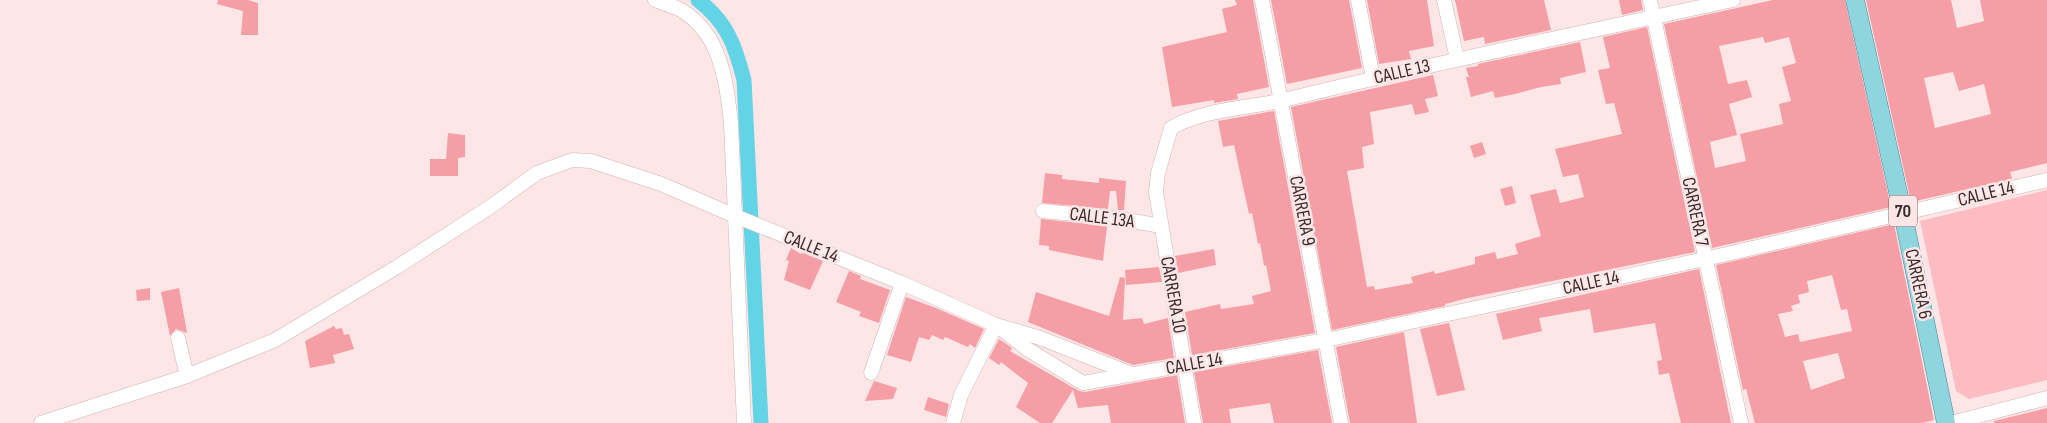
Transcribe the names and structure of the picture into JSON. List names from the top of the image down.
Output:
{
  "streets": {
    "main road": ["70", "CARRERA 6"],
    "street": [
      "CALLE 13",
      "CALLE 14",
      "CARRERA 9",
      "CARRERA 7",
      "CALLE 13A",
      "CARRERA 10"
    ]
  },
  "crossings": [
    ["CALLE 13", "CARRERA 9"],
    ["CALLE 13", "CARRERA 7"],
    ["CALLE 13", "CALLE 13A"],
    ["CALLE 13", "CARRERA 10"],
    ["CALLE 14", "CARRERA 9"],
    ["CALLE 14", "CARRERA 7"],
    ["CALLE 14", "CARRERA 6"],
    ["CALLE 14", "CARRERA 10"],
    ["CALLE 13A", "CARRERA 10"]
  ]
}
